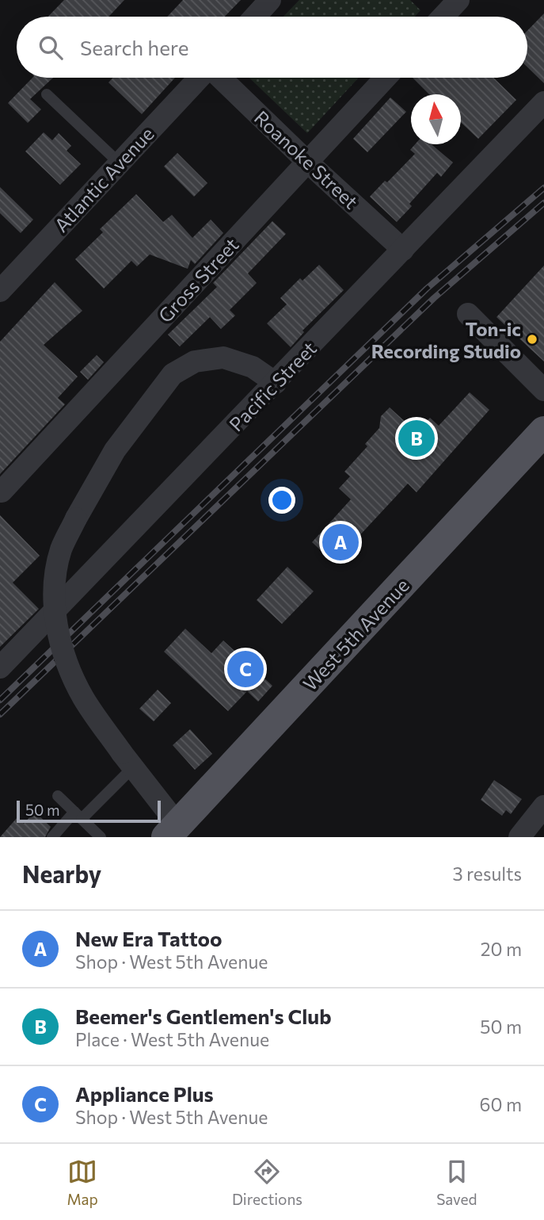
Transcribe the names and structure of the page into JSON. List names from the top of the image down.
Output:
{
  "streets": {
    "main road": ["West 5th Avenue"],
    "street": [
      "Roanoke Street",
      "Atlantic Avenue",
      "Gross Street",
      "Pacific Street"
    ]
  },
  "crossings": [
    ["Roanoke Street", "Gross Street"],
    ["Roanoke Street", "Pacific Street"]
  ],
  "places": ["Ton-ic Recording Studio"],
  "scale_bar": "50 m",
  "north": "top",
  "page": {
    "search": "Search here",
    "pins": ["B", "A", "C"],
    "scale": "50 m",
    "heading": ["Nearby", "3 results"],
    "list": [
      {
        "mark": "A",
        "name": "New Era Tattoo",
        "note": "Shop · West 5th Avenue",
        "value": "20 m"
      },
      {
        "mark": "B",
        "name": "Beemer's Gentlemen's Club",
        "note": "Place · West 5th Avenue",
        "value": "50 m"
      },
      {
        "mark": "C",
        "name": "Appliance Plus",
        "note": "Shop · West 5th Avenue",
        "value": "60 m"
      }
    ],
    "nav": ["Map", "Directions", "Saved"]
  }
}
